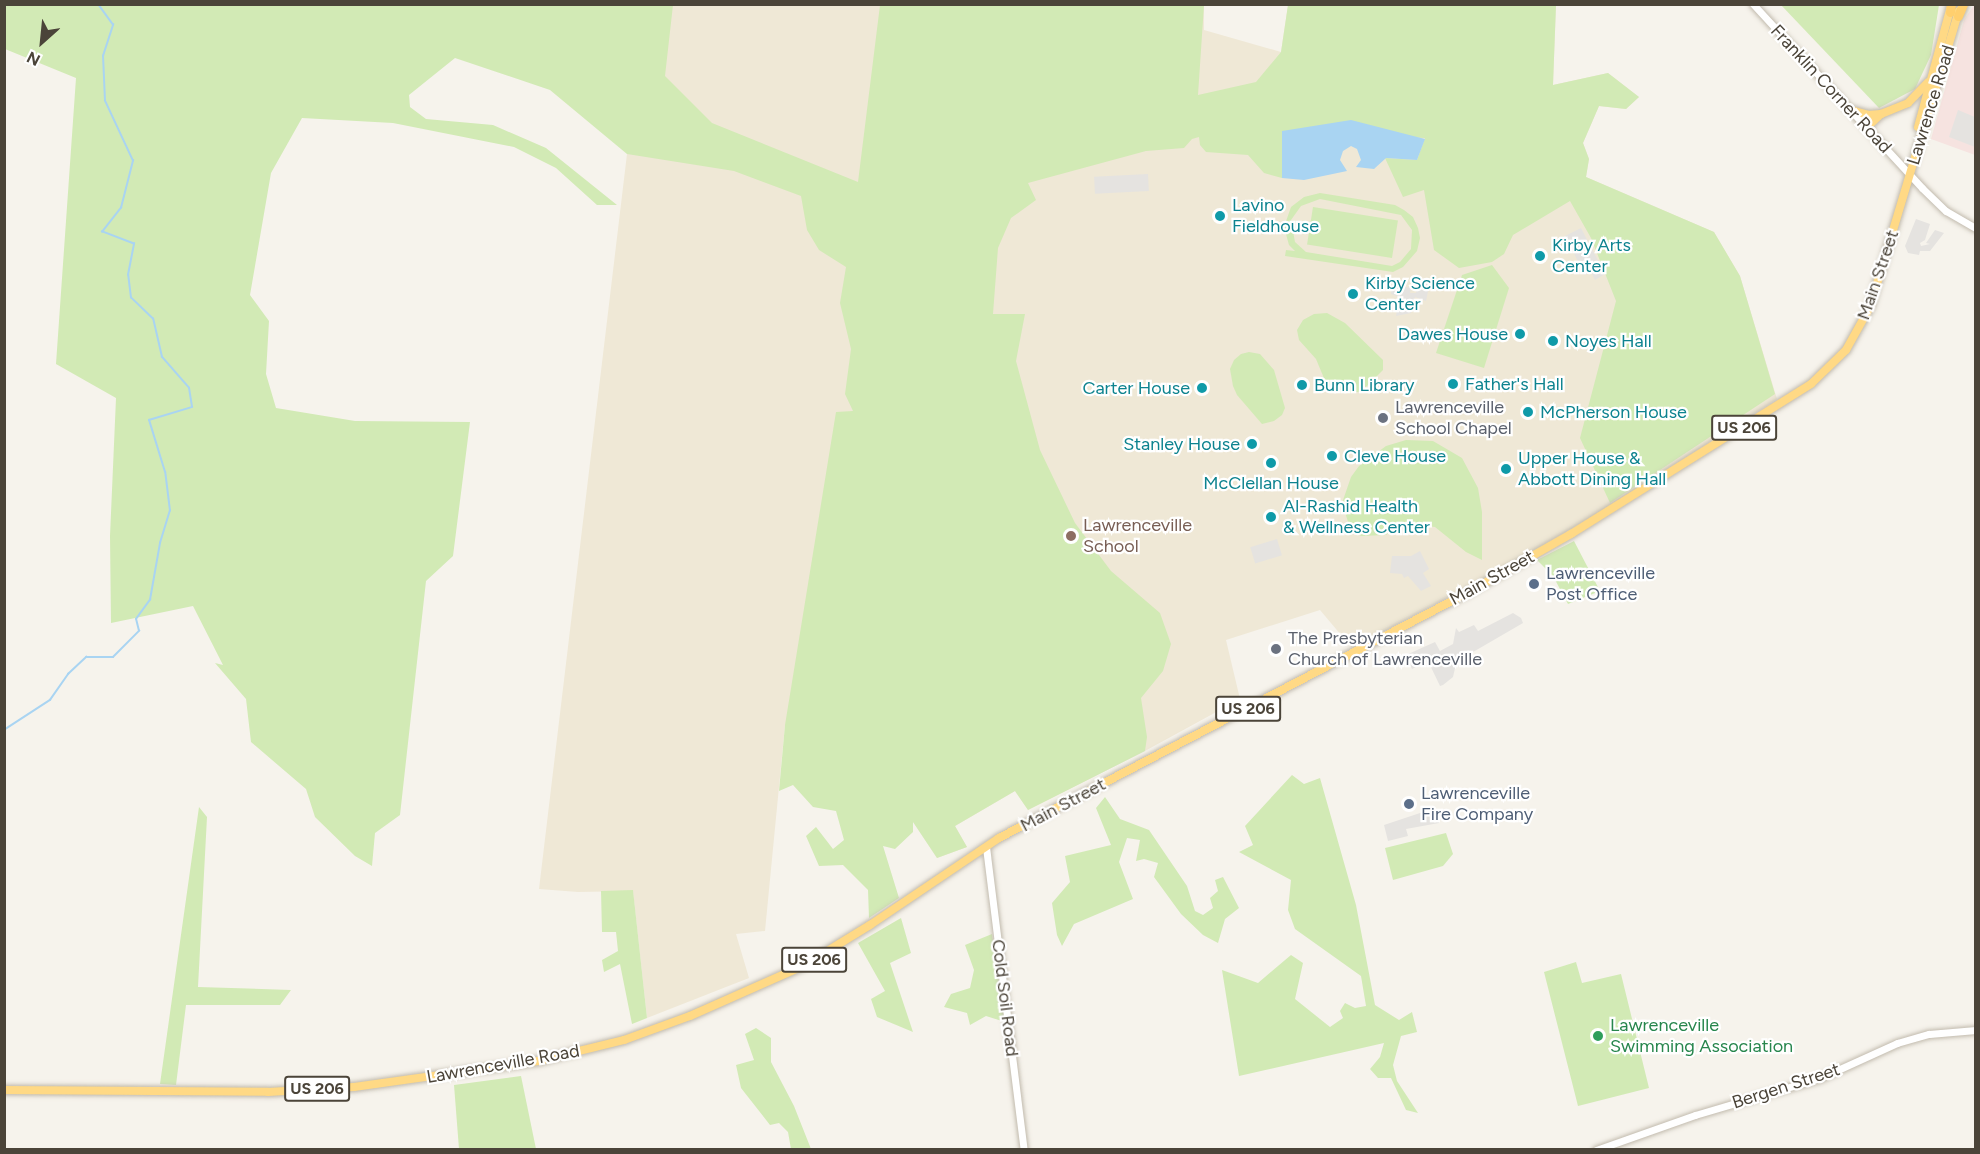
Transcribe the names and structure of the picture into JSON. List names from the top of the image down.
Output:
{
  "streets": {
    "highway": [
      "Lawrence Road",
      "Main Street",
      "US 206",
      "Lawrenceville Road"
    ],
    "street": ["Franklin Corner Road", "Cold Soil Road", "Bergen Street"]
  },
  "crossings": [
    ["Franklin Corner Road", "Lawrence Road"],
    ["Franklin Corner Road", "Main Street"],
    ["Lawrence Road", "Main Street"],
    ["Main Street", "Cold Soil Road"],
    ["Main Street", "Lawrenceville Road"],
    ["Cold Soil Road", "Lawrenceville Road"]
  ],
  "places": [
    "Lavino Fieldhouse",
    "Kirby Arts Center",
    "Kirby Science Center",
    "Dawes House",
    "Noyes Hall",
    "Father's Hall",
    "Bunn Library",
    "Carter House",
    "McPherson House",
    "Lawrenceville School Chapel",
    "Stanley House",
    "Cleve House",
    "McClellan House",
    "Upper House & Abbott Dining Hall",
    "Al-Rashid Health & Wellness Center",
    "Lawrenceville School",
    "Lawrenceville Post Office",
    "The Presbyterian Church of Lawrenceville",
    "Lawrenceville Fire Company",
    "Lawrenceville Swimming Association"
  ],
  "north": "bottom left"
}
